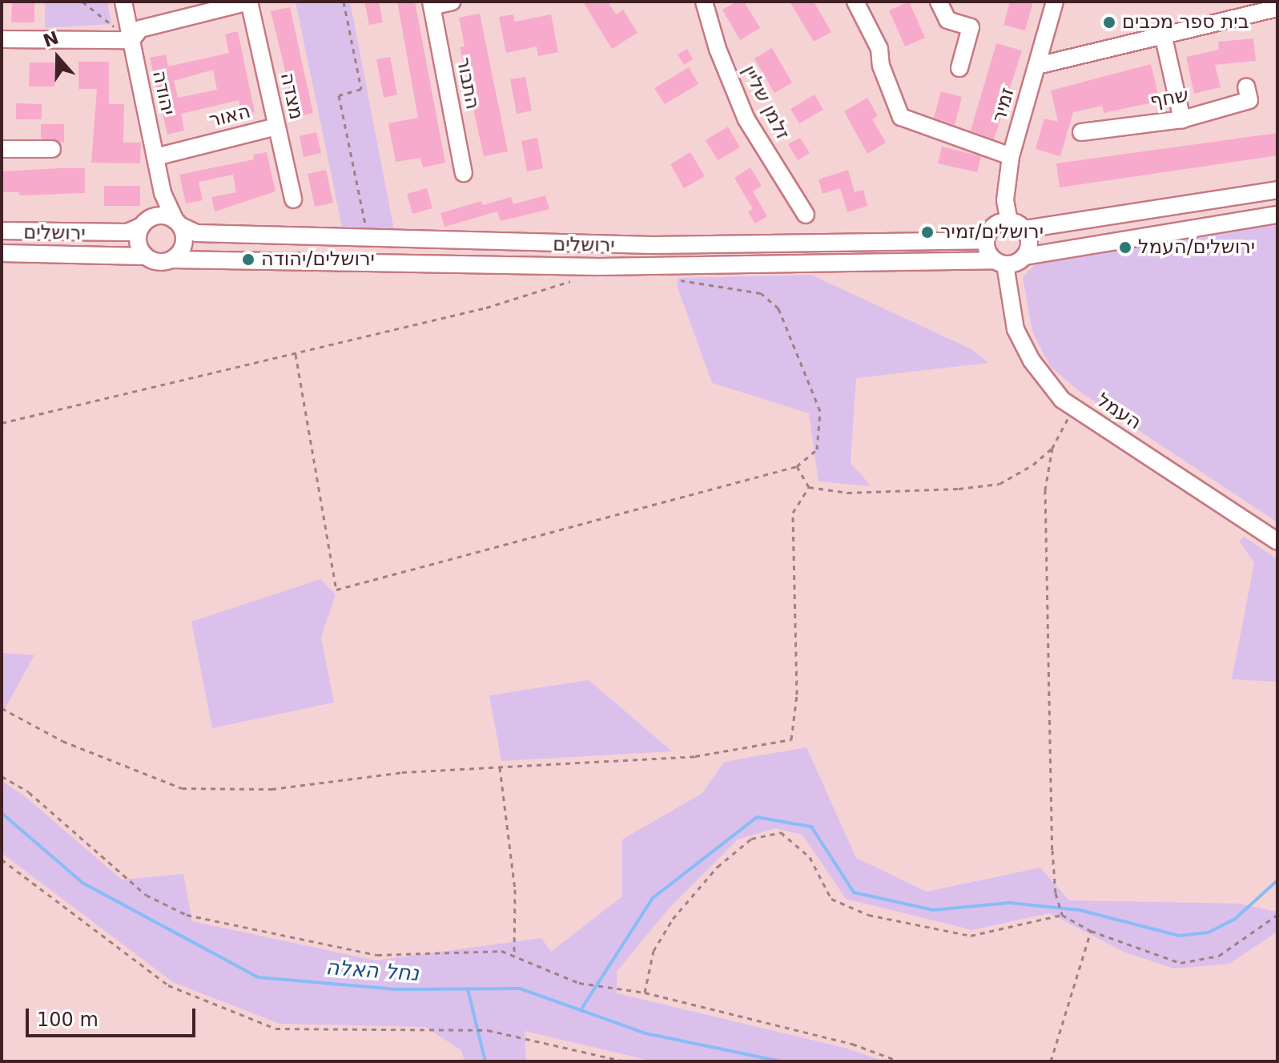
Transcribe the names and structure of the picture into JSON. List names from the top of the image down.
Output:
{
  "streets": {
    "street": [
      "התבור",
      "יהודה",
      "מצדה",
      "שחף",
      "זלמן שליין",
      "זמיר",
      "האור",
      "ירושלים",
      "העמל"
    ]
  },
  "crossings": [
    ["יהודה", "האור"],
    ["יהודה", "ירושלים"],
    ["מצדה", "האור"],
    ["זמיר", "ירושלים"],
    ["זמיר", "העמל"],
    ["ירושלים", "העמל"]
  ],
  "water": ["נחל האלה"],
  "places": [
    "בית ספר מכבים",
    "ירושלים/זמיר",
    "ירושלים/העמל",
    "ירושלים/יהודה"
  ],
  "scale_bar": "100 m",
  "north": "top"
}
